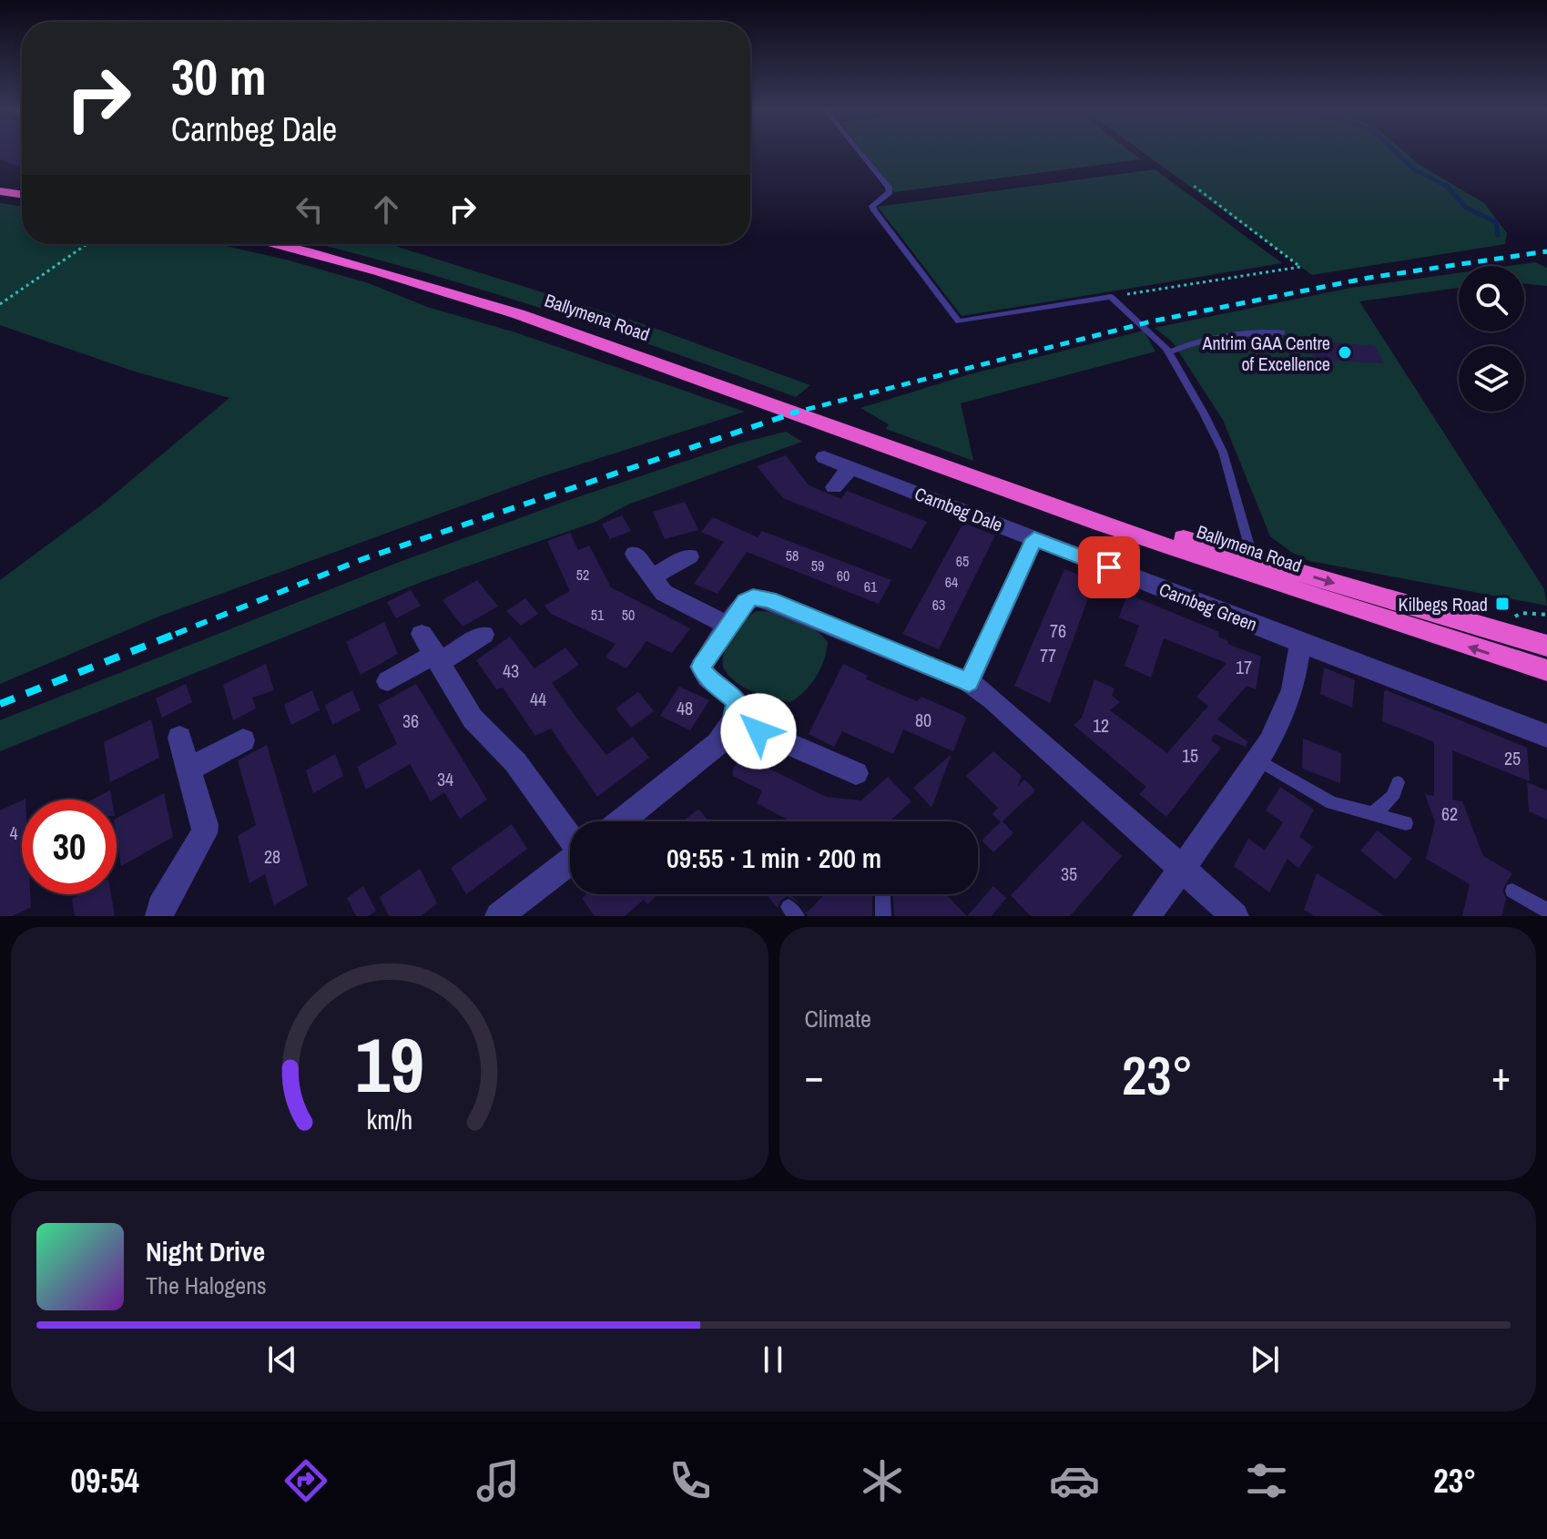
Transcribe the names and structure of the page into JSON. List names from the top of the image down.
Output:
{
  "streets": {
    "highway": ["Ballymena Road"],
    "street": ["Carnbeg Dale", "Carnbeg Green"]
  },
  "crossings": [
    ["Carnbeg Dale", "Carnbeg Green"]
  ],
  "places": {
    "other": ["Antrim GAA Centre of Excellence"],
    "transit": ["Kilbegs Road"]
  },
  "house_numbers": [
    "58",
    "65",
    "59",
    "52",
    "60",
    "64",
    "61",
    "63",
    "51",
    "50",
    "76",
    "77",
    "17",
    "43",
    "44",
    "48",
    "80",
    "36",
    "12",
    "15",
    "25",
    "34",
    "62",
    "4",
    "28",
    "35"
  ],
  "page": {
    "turn": ["30 m", "Carnbeg Dale"],
    "limit": "30",
    "trip": "09:55 · 1 min · 200 m",
    "tile": "Climate",
    "heat": ["−", "23°", "+"],
    "song": ["Night Drive", "The Halogens"],
    "tabs": ["09:54", "23°"],
    "gauge": ["19", "km/h"]
  }
}
